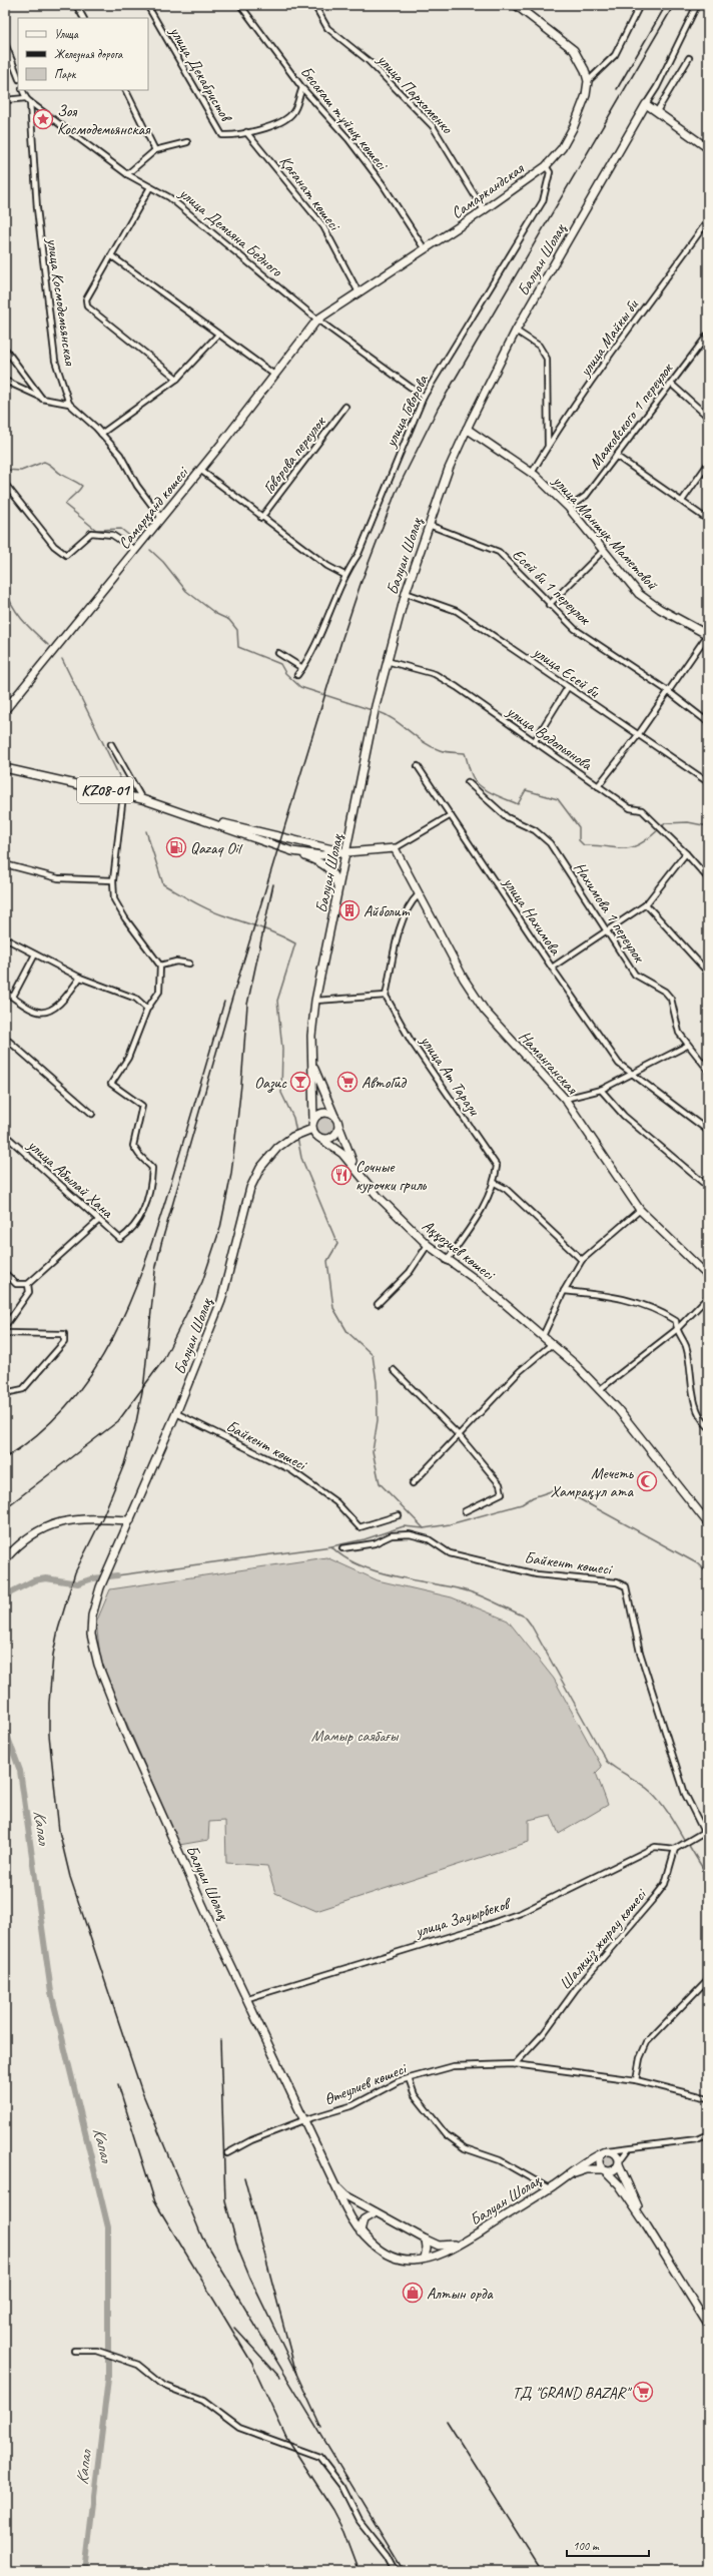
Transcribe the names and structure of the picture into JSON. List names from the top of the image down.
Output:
{
  "streets": {
    "main road": [
      "Самаркандская",
      "Балуан Шолақ",
      "Самарқанд көшесі",
      "улица Маншук Маметовой",
      "KZ08-01",
      "Наманганская",
      "Аққозиев көшесі"
    ],
    "street": [
      "улица Декабристов",
      "улица Пархоменко",
      "Бесағаш тұйық көшесі",
      "Қағанат көшесі",
      "улица Демьяна Бедного",
      "улица Космодемьянская",
      "улица Майкы би",
      "улица Говорова",
      "Маяковского 1 переулок",
      "Говорова переулок",
      "Есей би 1 переулок",
      "улица Есей би",
      "улица Водопьянова",
      "Нахимова 1 переулок",
      "улица Нахимова",
      "улица Ат Тарази",
      "улица Абылай Хана",
      "Байкент көшесі",
      "улица Зауырбеков",
      "Шалкиіз жырау көшесі",
      "Өтеулиев көшесі"
    ]
  },
  "crossings": [
    ["улица Декабристов", "Қағанат көшесі"],
    ["улица Пархоменко", "Самаркандская"],
    ["Бесағаш тұйық көшесі", "Самаркандская"],
    ["Самаркандская", "Қағанат көшесі"],
    ["Самаркандская", "улица Демьяна Бедного"],
    ["Самаркандская", "улица Говорова"],
    ["Самаркандская", "Самарқанд көшесі"],
    ["улица Демьяна Бедного", "улица Космодемьянская"],
    ["улица Демьяна Бедного", "улица Говорова"],
    ["улица Демьяна Бедного", "Самарқанд көшесі"],
    ["Балуан Шолақ", "улица Маншук Маметовой"],
    ["Балуан Шолақ", "Есей би 1 переулок"],
    ["Балуан Шолақ", "улица Есей би"],
    ["Балуан Шолақ", "улица Водопьянова"],
    ["Балуан Шолақ", "KZ08-01"],
    ["Балуан Шолақ", "Аққозиев көшесі"],
    ["Балуан Шолақ", "Байкент көшесі"],
    ["Балуан Шолақ", "улица Зауырбеков"],
    ["Балуан Шолақ", "Өтеулиев көшесі"],
    ["улица Космодемьянская", "Самарқанд көшесі"],
    ["улица Майкы би", "улица Маншук Маметовой"],
    ["улица Говорова", "Говорова переулок"],
    ["Маяковского 1 переулок", "улица Маншук Маметовой"],
    ["Говорова переулок", "Самарқанд көшесі"],
    ["улица Ат Тарази", "Аққозиев көшесі"],
    ["улица Зауырбеков", "Шалкиіз жырау көшесі"],
    ["Шалкиіз жырау көшесі", "Өтеулиев көшесі"]
  ],
  "water": ["Капал"],
  "parks": ["Мамыр саябағы"],
  "places": {
    "place": ["Зоя Космодемьянская"],
    "fuel station": ["Qazaq Oil"],
    "building": ["Айболит"],
    "bar": ["Оазис"],
    "supermarket": ["АвтоГид", "ТД \"GRAND BAZAR\""],
    "restaurant": ["Сочные курочки гриль"],
    "mosque": ["Мечеть Хамрақұл ата"],
    "shop": ["Алтын орда"]
  },
  "legend": ["Улица", "Железная дорога", "Парк"],
  "scale_bar": "100 m"
}
